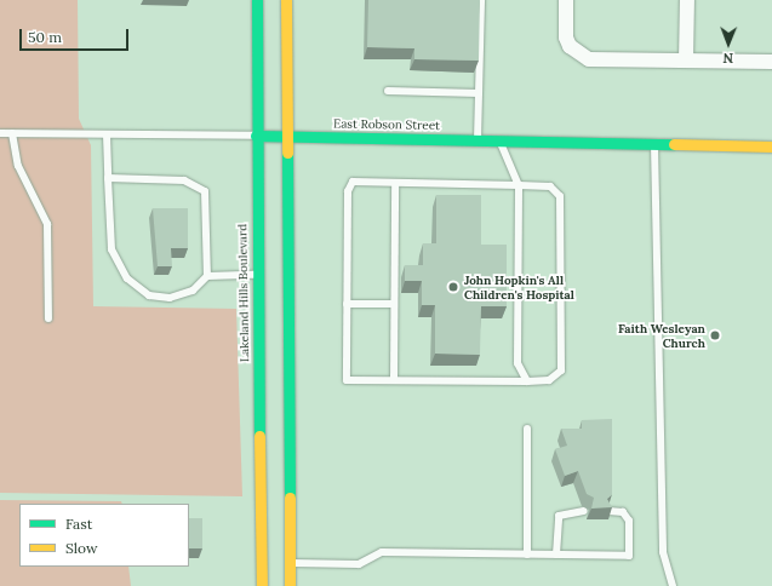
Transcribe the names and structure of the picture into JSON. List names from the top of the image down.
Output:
{
  "streets": {
    "main road": ["East Robson Street", "Lakeland Hills Boulevard"]
  },
  "crossings": [
    ["East Robson Street", "Lakeland Hills Boulevard"]
  ],
  "places": ["John Hopkin's All Children's Hospital", "Faith Wesleyan Church"],
  "legend": ["Fast", "Slow"],
  "scale_bar": "50 m",
  "north": "bottom"
}
